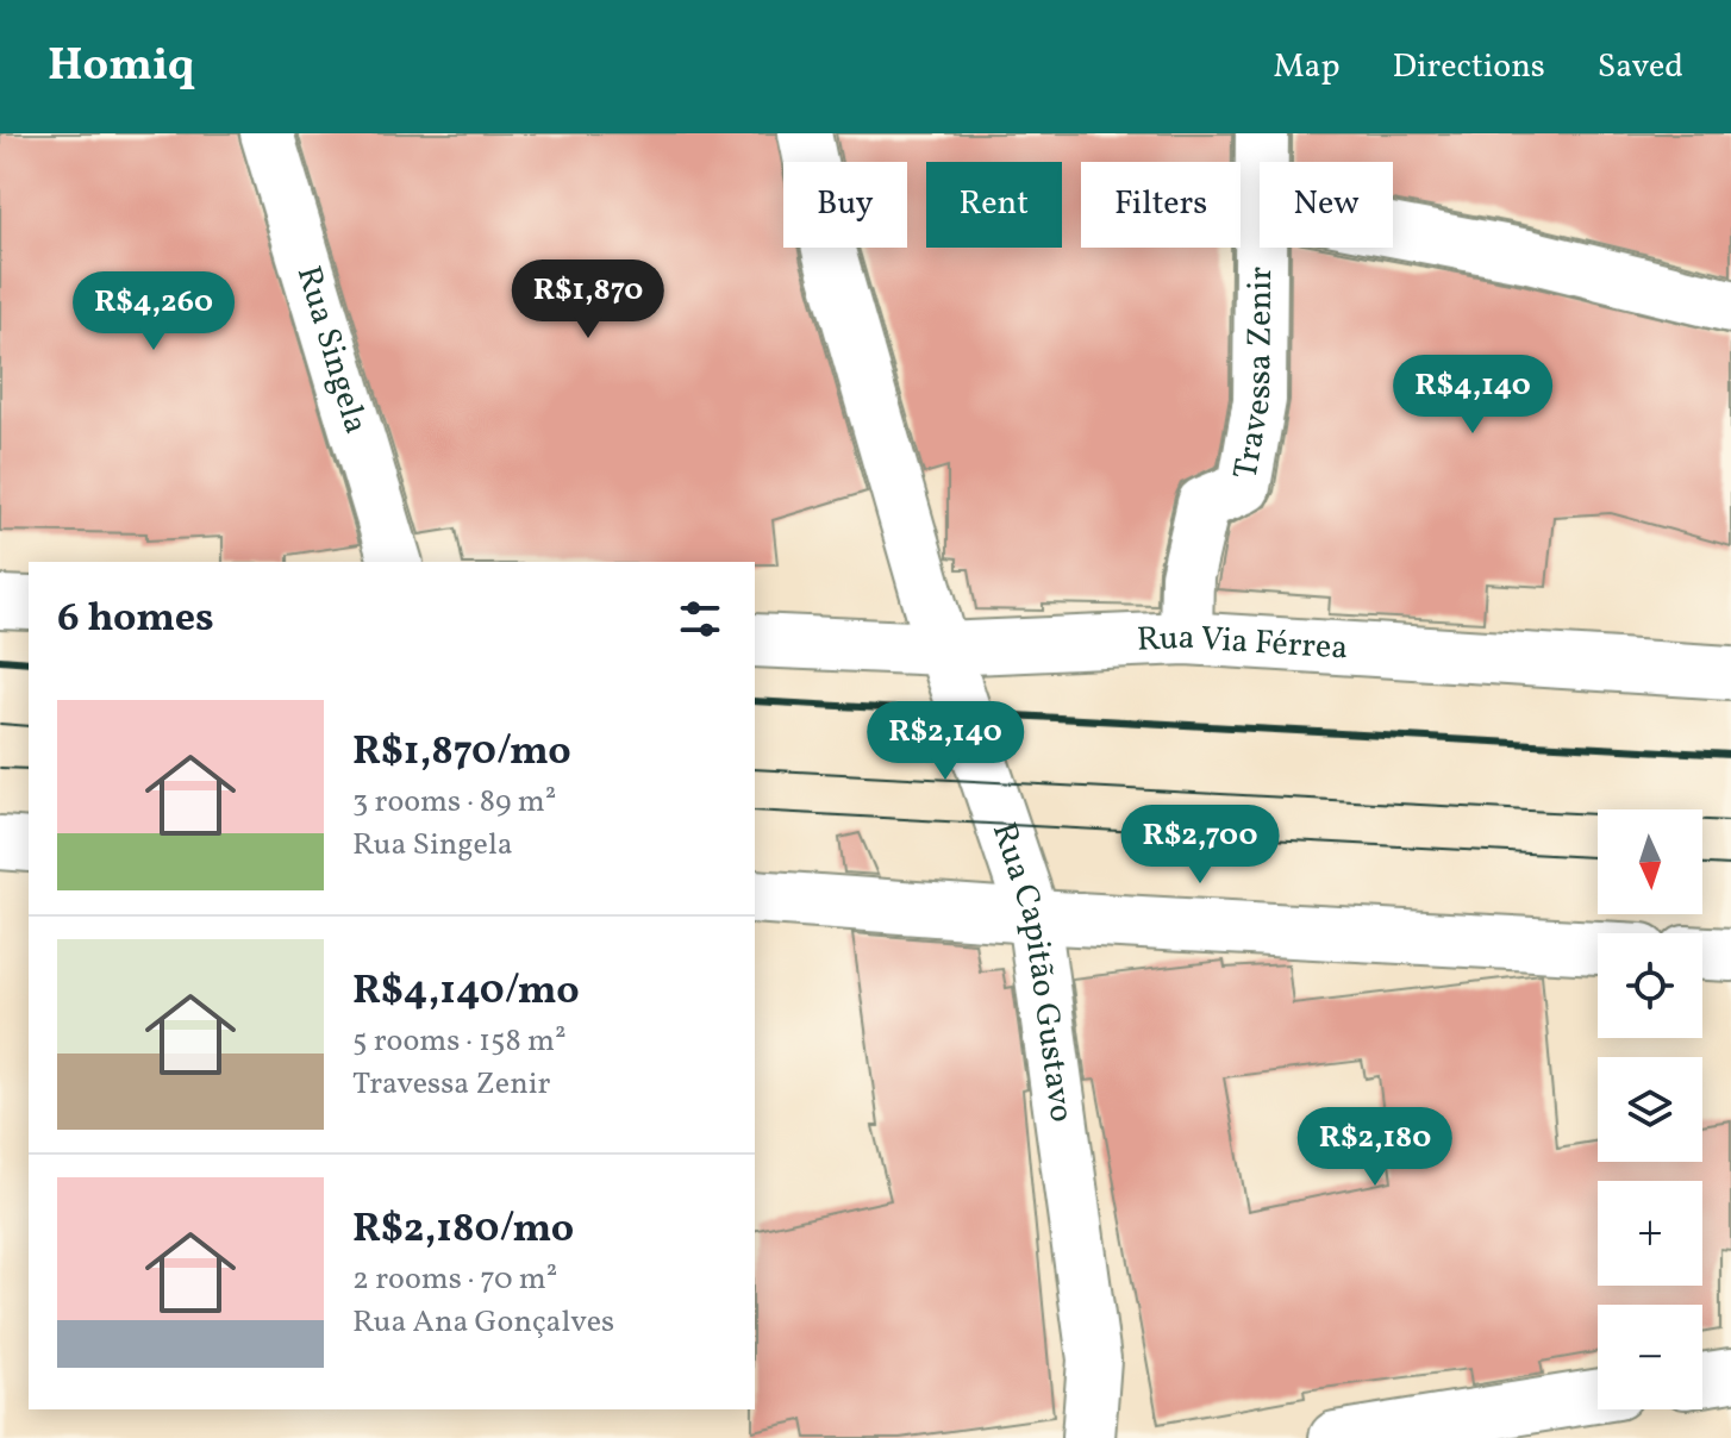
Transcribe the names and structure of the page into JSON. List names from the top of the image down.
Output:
{
  "streets": {
    "street": [
      "Rua Singela",
      "Travessa Zenir",
      "Rua Via Férrea",
      "Rua Capitão Gustavo"
    ]
  },
  "crossings": [
    ["Travessa Zenir", "Rua Via Férrea"],
    ["Rua Via Férrea", "Rua Capitão Gustavo"]
  ],
  "north": "bottom",
  "page": {
    "header": "Homiq",
    "nav": ["Map", "Directions", "Saved"],
    "chip": [
      "Buy",
      "Rent",
      "Filters",
      "New"
    ],
    "price": [
      "R$1,870",
      "R$4,260",
      "R$4,140",
      "R$2,140",
      "R$2,700",
      "R$2,180"
    ],
    "heading": "6 homes",
    "list": [
      {
        "name": "R$1,870/mo",
        "note": "3 rooms · 89 m² · Rua Singela"
      },
      {
        "name": "R$4,140/mo",
        "note": "5 rooms · 158 m² · Travessa Zenir"
      },
      {
        "name": "R$2,180/mo",
        "note": "2 rooms · 70 m² · Rua Ana Gonçalves"
      }
    ],
    "map_buttons": ["+", "−"]
  }
}
